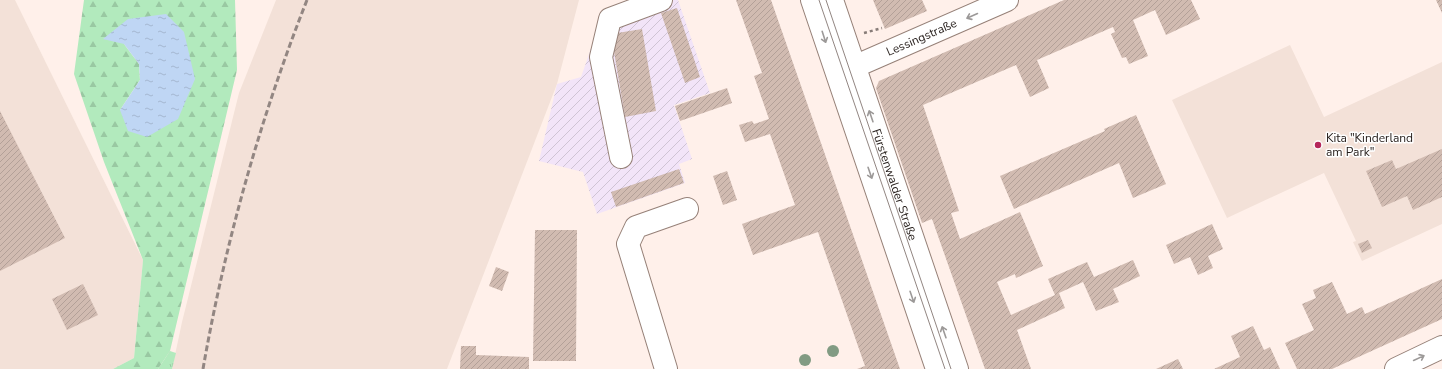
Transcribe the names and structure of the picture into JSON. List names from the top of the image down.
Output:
{
  "streets": {
    "street": ["Lessingstraße", "Fürstenwalder Straße"]
  },
  "crossings": [
    ["Lessingstraße", "Fürstenwalder Straße"]
  ],
  "one_way": ["Lessingstraße"],
  "places": ["Kita \"Kinderland am Park\""]
}
